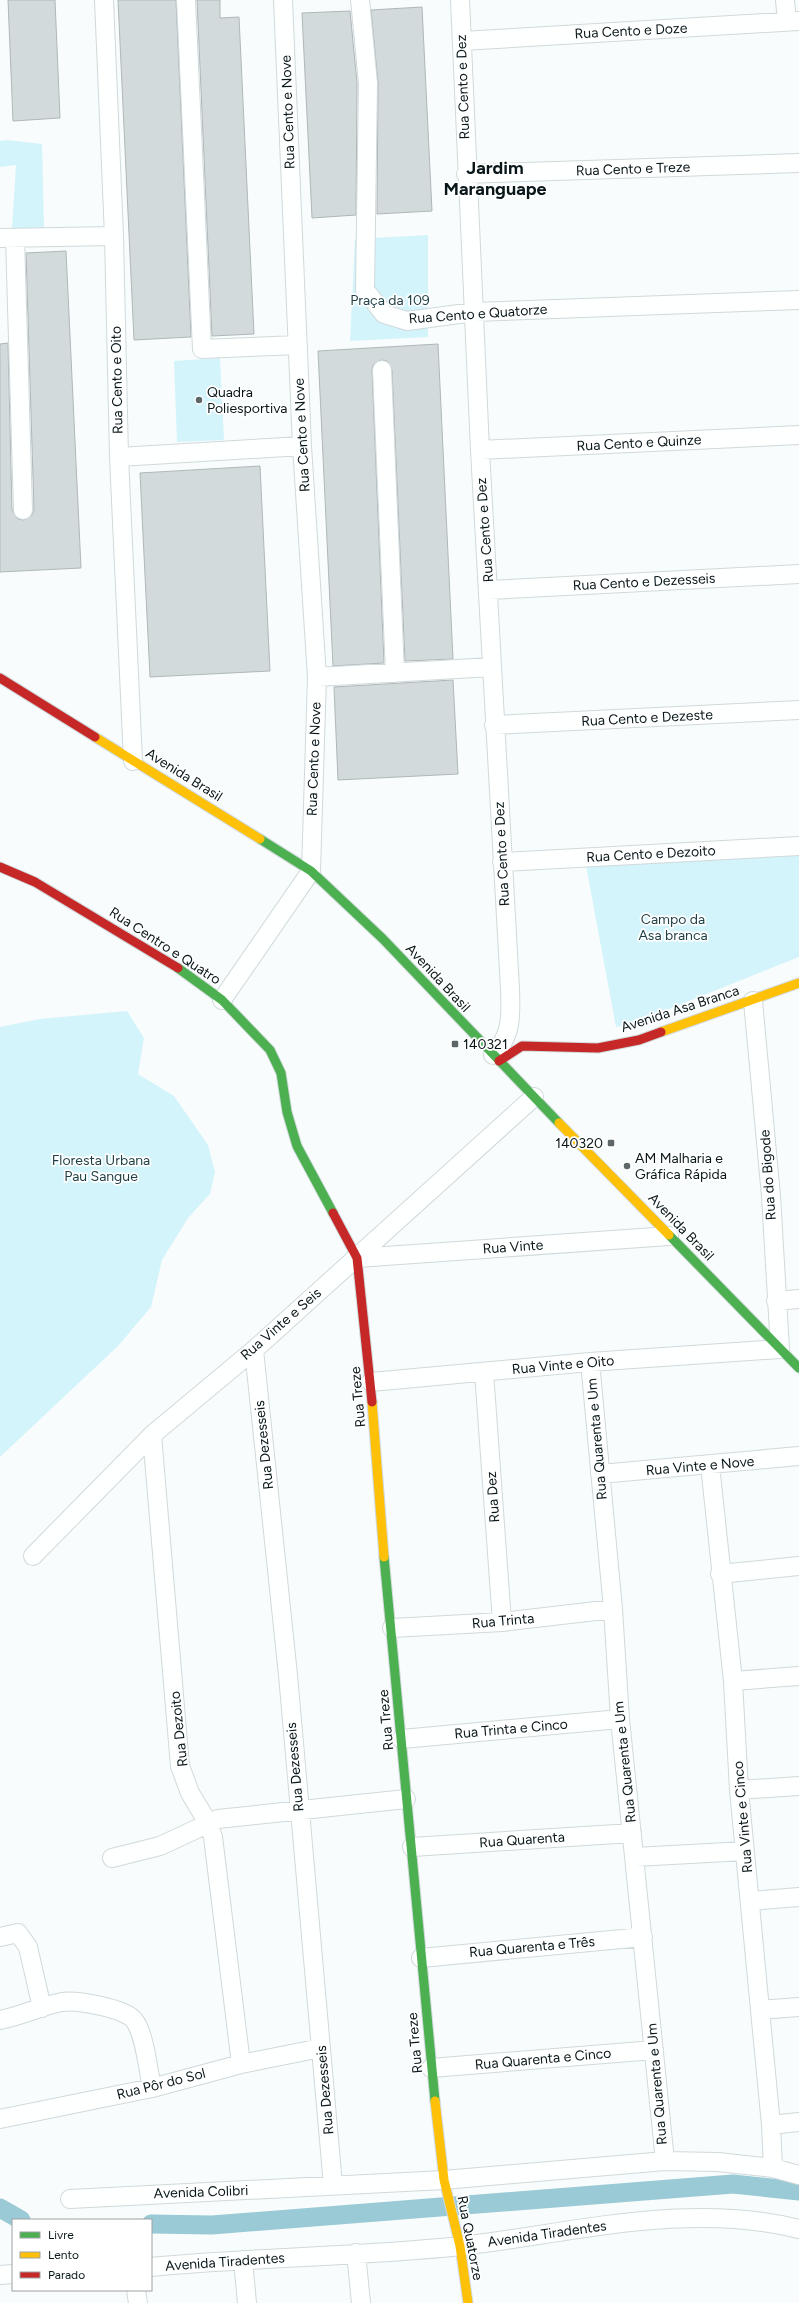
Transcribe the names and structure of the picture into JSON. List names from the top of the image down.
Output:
{
  "streets": {
    "street": [
      "Rua Cento e Doze",
      "Rua Cento e Dez",
      "Rua Cento e Nove",
      "Rua Cento e Treze",
      "Rua Cento e Quatorze",
      "Rua Cento e Oito",
      "Rua Cento e Quinze",
      "Rua Cento e Dezesseis",
      "Rua Cento e Dezeste",
      "Avenida Brasil",
      "Rua Cento e Dezoito",
      "Rua Centro e Quatro",
      "Avenida Asa Branca",
      "Rua do Bigode",
      "Rua Vinte",
      "Rua Vinte e Seis",
      "Rua Vinte e Oito",
      "Rua Treze",
      "Rua Quarenta e Um",
      "Rua Dezesseis",
      "Rua Vinte e Nove",
      "Rua Dez",
      "Rua Trinta",
      "Rua Dezoito",
      "Rua Trinta e Cinco",
      "Rua Vinte e Cinco",
      "Rua Quarenta",
      "Rua Quarenta e Três",
      "Rua Quarenta e Cinco",
      "Rua Pôr do Sol",
      "Avenida Colibri",
      "Avenida Tiradentes",
      "Rua Quatorze"
    ]
  },
  "crossings": [
    ["Rua Cento e Doze", "Rua Cento e Dez"],
    ["Rua Cento e Dez", "Rua Cento e Treze"],
    ["Rua Cento e Dez", "Rua Cento e Quatorze"],
    ["Rua Cento e Dez", "Rua Cento e Quinze"],
    ["Rua Cento e Dez", "Rua Cento e Dezesseis"],
    ["Rua Cento e Dez", "Rua Cento e Dezeste"],
    ["Rua Cento e Dez", "Avenida Brasil"],
    ["Rua Cento e Dez", "Rua Cento e Dezoito"],
    ["Rua Cento e Dez", "Avenida Asa Branca"],
    ["Rua Cento e Nove", "Avenida Brasil"],
    ["Rua Cento e Oito", "Avenida Brasil"],
    ["Avenida Brasil", "Avenida Asa Branca"],
    ["Avenida Brasil", "Rua do Bigode"],
    ["Avenida Brasil", "Rua Vinte"],
    ["Avenida Brasil", "Rua Vinte e Seis"],
    ["Avenida Brasil", "Rua Vinte e Oito"],
    ["Rua Centro e Quatro", "Rua Vinte"],
    ["Rua Centro e Quatro", "Rua Vinte e Seis"],
    ["Rua Centro e Quatro", "Rua Treze"],
    ["Avenida Asa Branca", "Rua do Bigode"],
    ["Rua do Bigode", "Rua Vinte e Oito"],
    ["Rua Vinte", "Rua Vinte e Seis"],
    ["Rua Vinte", "Rua Treze"],
    ["Rua Vinte e Seis", "Rua Treze"],
    ["Rua Vinte e Seis", "Rua Dezesseis"],
    ["Rua Vinte e Seis", "Rua Dezoito"],
    ["Rua Vinte e Oito", "Rua Treze"],
    ["Rua Vinte e Oito", "Rua Quarenta e Um"],
    ["Rua Vinte e Oito", "Rua Dez"],
    ["Rua Treze", "Rua Trinta"],
    ["Rua Treze", "Rua Trinta e Cinco"],
    ["Rua Treze", "Rua Quarenta"],
    ["Rua Treze", "Rua Quarenta e Três"],
    ["Rua Treze", "Rua Quarenta e Cinco"],
    ["Rua Treze", "Rua Quatorze"],
    ["Rua Quarenta e Um", "Rua Vinte e Nove"],
    ["Rua Quarenta e Um", "Rua Trinta"],
    ["Rua Quarenta e Um", "Rua Trinta e Cinco"],
    ["Rua Quarenta e Um", "Rua Quarenta"],
    ["Rua Quarenta e Um", "Rua Quarenta e Três"],
    ["Rua Quarenta e Um", "Rua Quarenta e Cinco"],
    ["Rua Dezesseis", "Rua Pôr do Sol"],
    ["Rua Dezesseis", "Avenida Colibri"],
    ["Rua Vinte e Nove", "Rua Vinte e Cinco"],
    ["Rua Dez", "Rua Trinta"],
    ["Rua Dezoito", "Rua Pôr do Sol"],
    ["Avenida Tiradentes", "Rua Quatorze"]
  ],
  "districts": ["Jardim Maranguape"],
  "parks": ["Praça da 109", "Campo da Asa branca", "Floresta Urbana Pau Sangue"],
  "places": {
    "other": ["Quadra Poliesportiva", "AM Malharia e Gráfica Rápida"],
    "transit": ["140321", "140320"]
  },
  "legend": ["Livre", "Lento", "Parado"]
}
